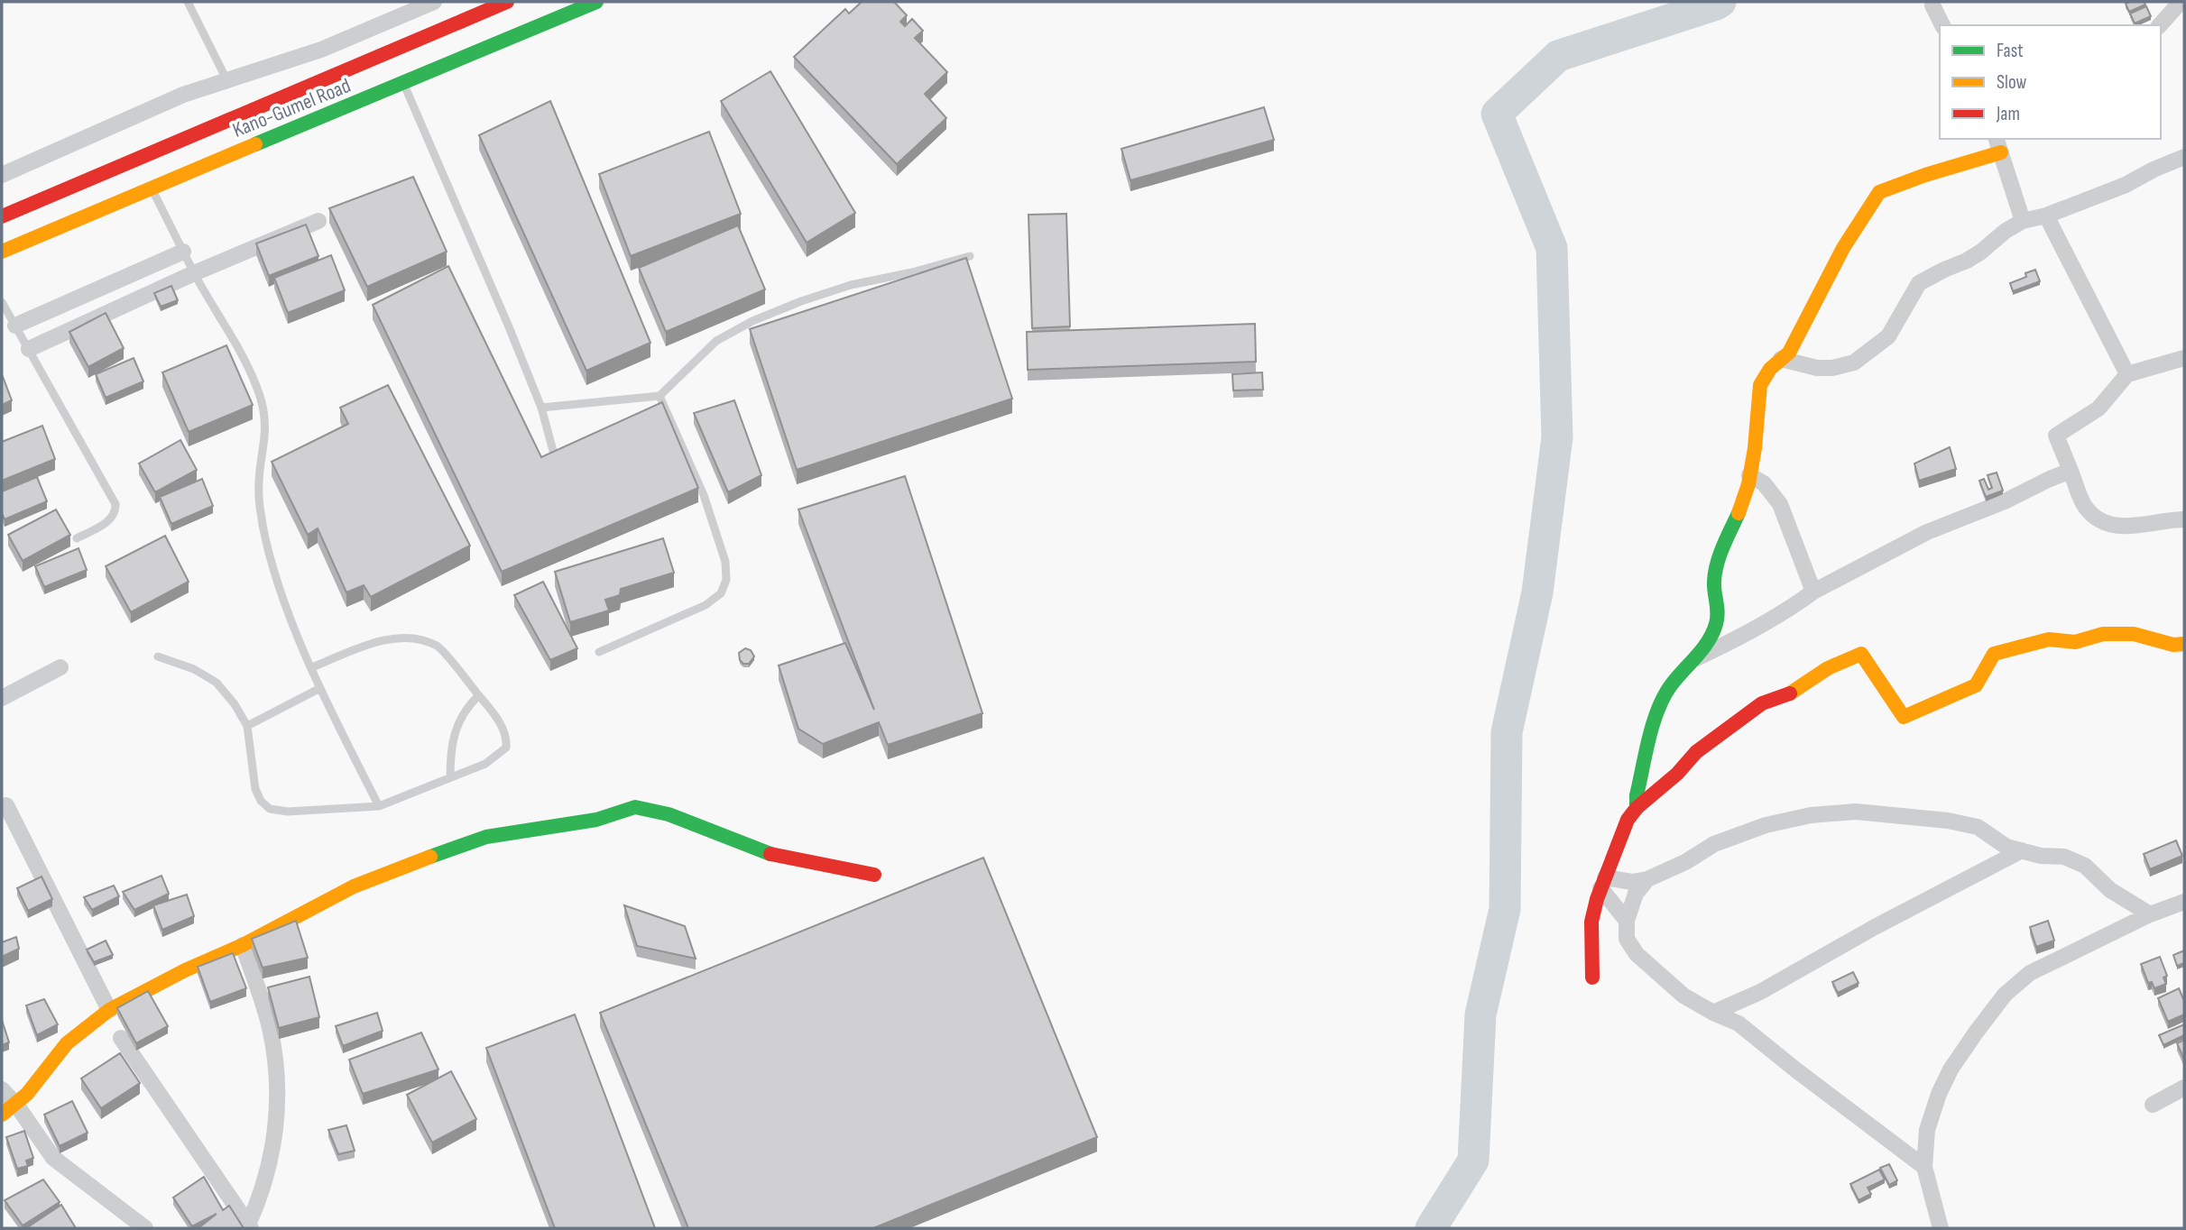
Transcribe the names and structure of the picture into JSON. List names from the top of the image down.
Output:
{
  "streets": {
    "street": ["Kano-Gumel Road"]
  },
  "legend": ["Fast", "Slow", "Jam"]
}
